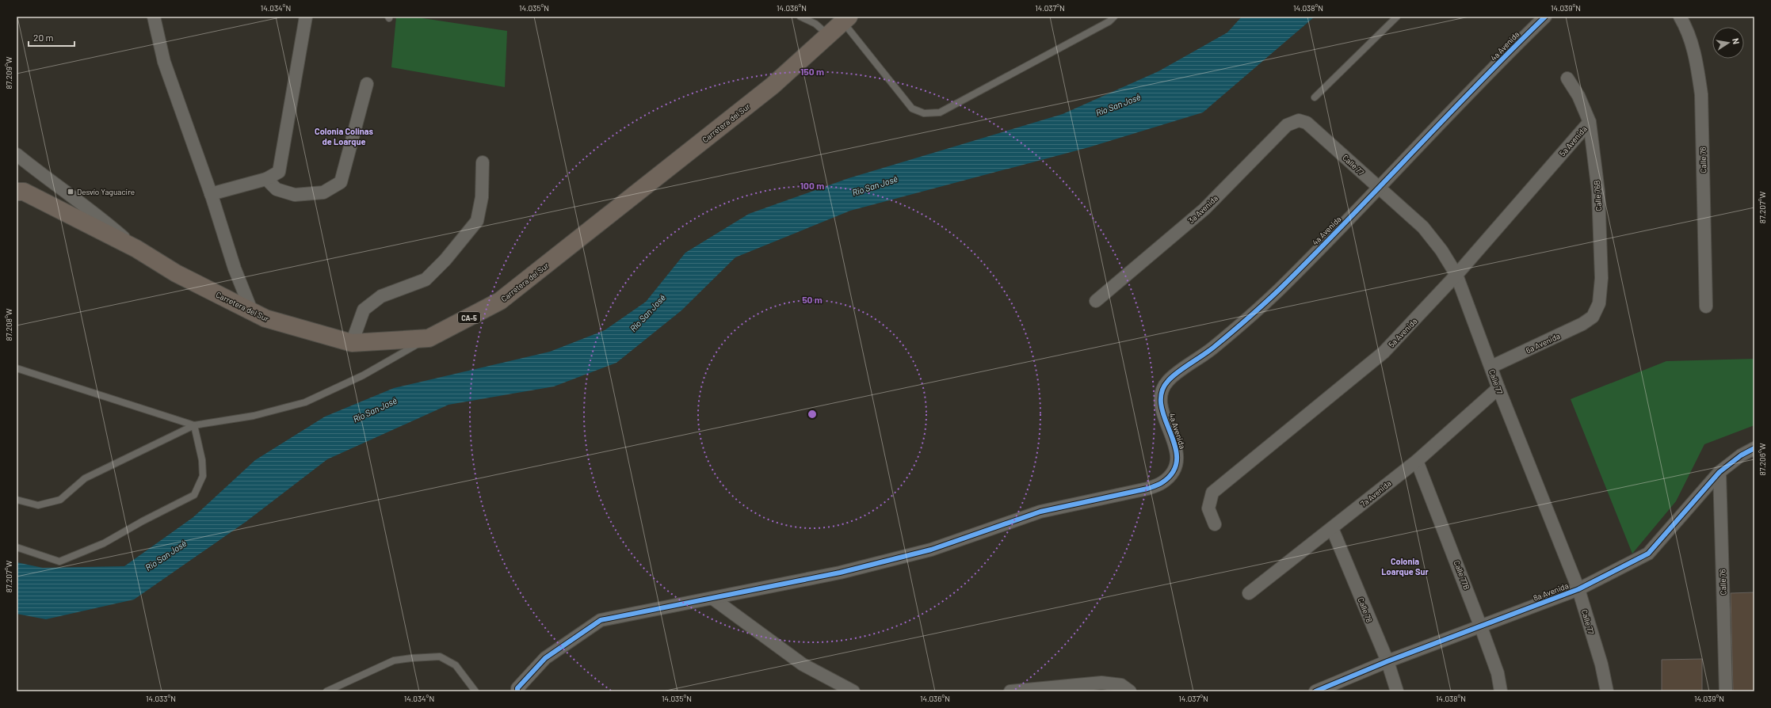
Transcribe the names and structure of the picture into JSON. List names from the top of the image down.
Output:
{
  "streets": {
    "highway": ["Carretera del Sur", "CA-5"],
    "street": [
      "4a Avenida",
      "5a Avenida",
      "Calle 76",
      "Calle 77",
      "Calle 76B",
      "3a Avenida",
      "6a Avenida",
      "7a Avenida",
      "Calle 77B",
      "8a Avenida",
      "Calle 78"
    ]
  },
  "crossings": [
    ["4a Avenida", "Calle 77"],
    ["5a Avenida", "Calle 77"],
    ["5a Avenida", "Calle 76B"],
    ["Calle 76", "8a Avenida"],
    ["Calle 77", "3a Avenida"],
    ["Calle 77", "6a Avenida"],
    ["Calle 77", "7a Avenida"],
    ["Calle 77", "8a Avenida"],
    ["Calle 76B", "6a Avenida"],
    ["7a Avenida", "Calle 77B"],
    ["7a Avenida", "Calle 78"],
    ["Calle 77B", "8a Avenida"],
    ["8a Avenida", "Calle 78"]
  ],
  "districts": ["Colonia Colinas de Loarque", "Colonia Loarque Sur"],
  "water": ["Río San José"],
  "places": {
    "transit": ["Desvío Yaguacire"]
  },
  "scale_bar": "20 m",
  "north": "right",
  "coordinates": [
    "14.034°N",
    "14.035°N",
    "14.036°N",
    "14.037°N",
    "14.038°N",
    "14.039°N",
    "87.209°W",
    "87.207°W",
    "87.208°W",
    "87.206°W",
    "14.033°N"
  ],
  "rings": ["150 m", "100 m", "50 m"]
}
